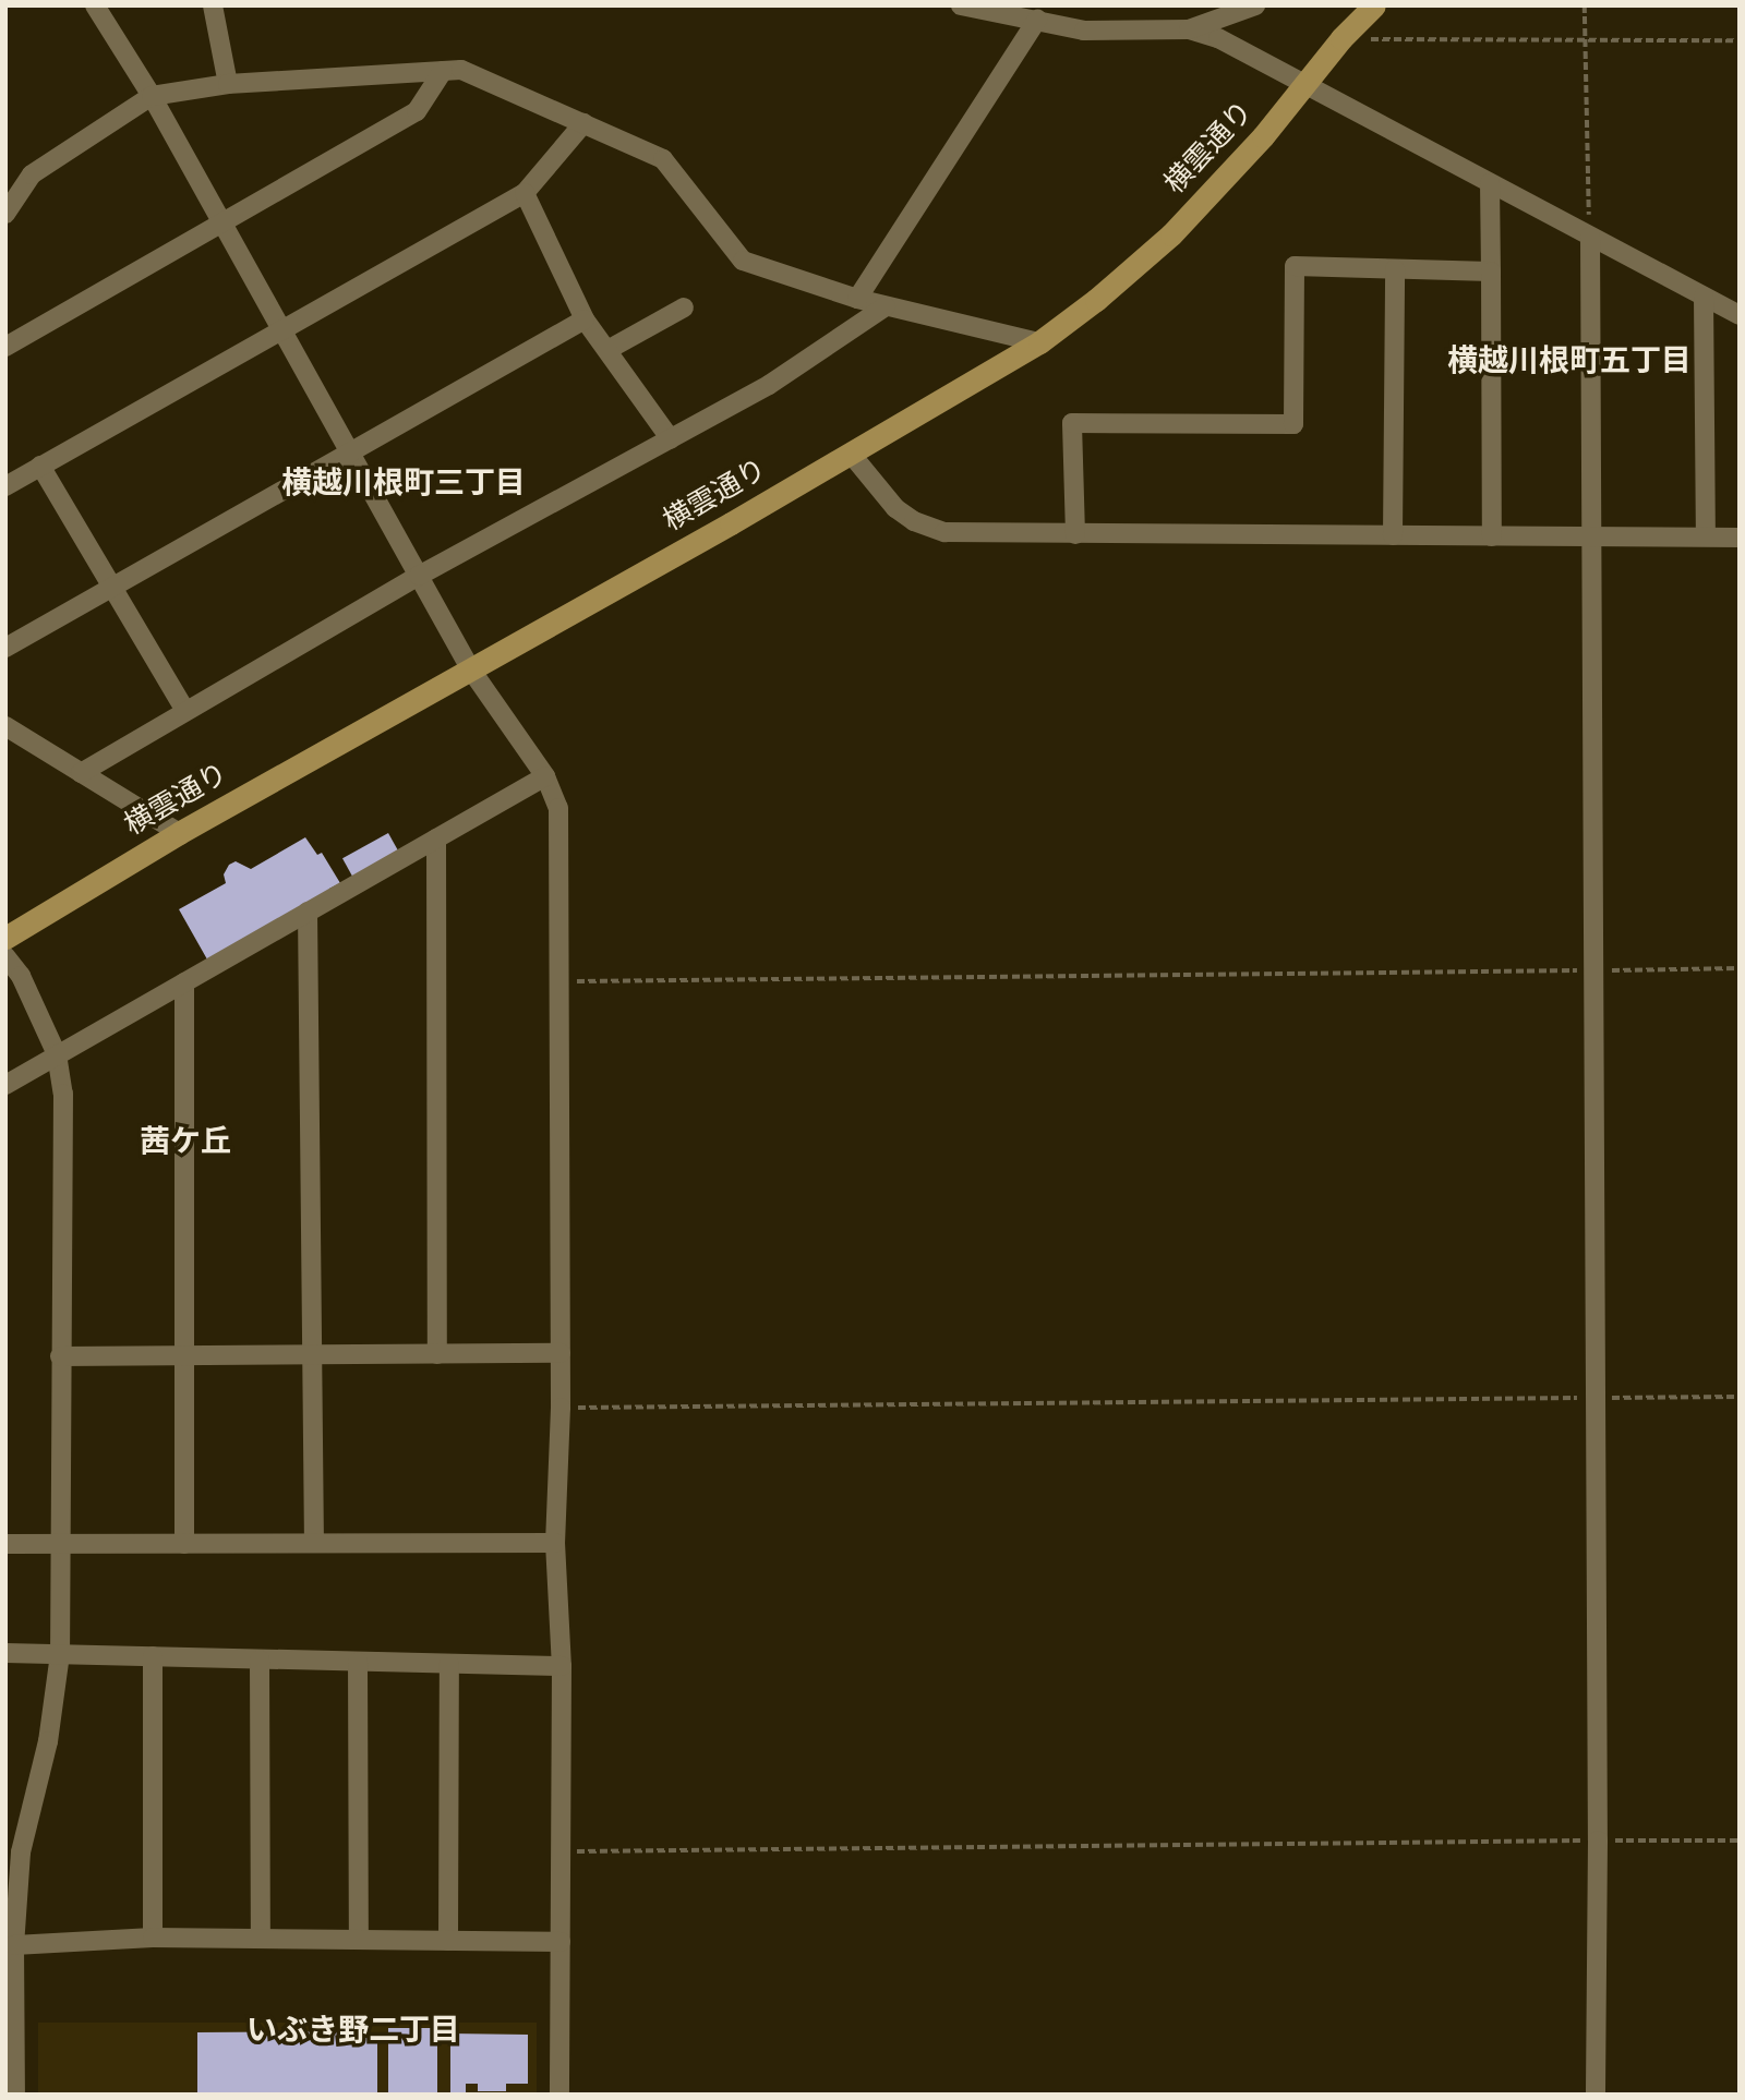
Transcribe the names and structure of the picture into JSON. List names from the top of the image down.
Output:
{
  "streets": {
    "main road": ["横雲通り"]
  },
  "districts": [
    "横越川根町五丁目",
    "横越川根町三丁目",
    "茜ケ丘",
    "いぶき野二丁目"
  ]
}
